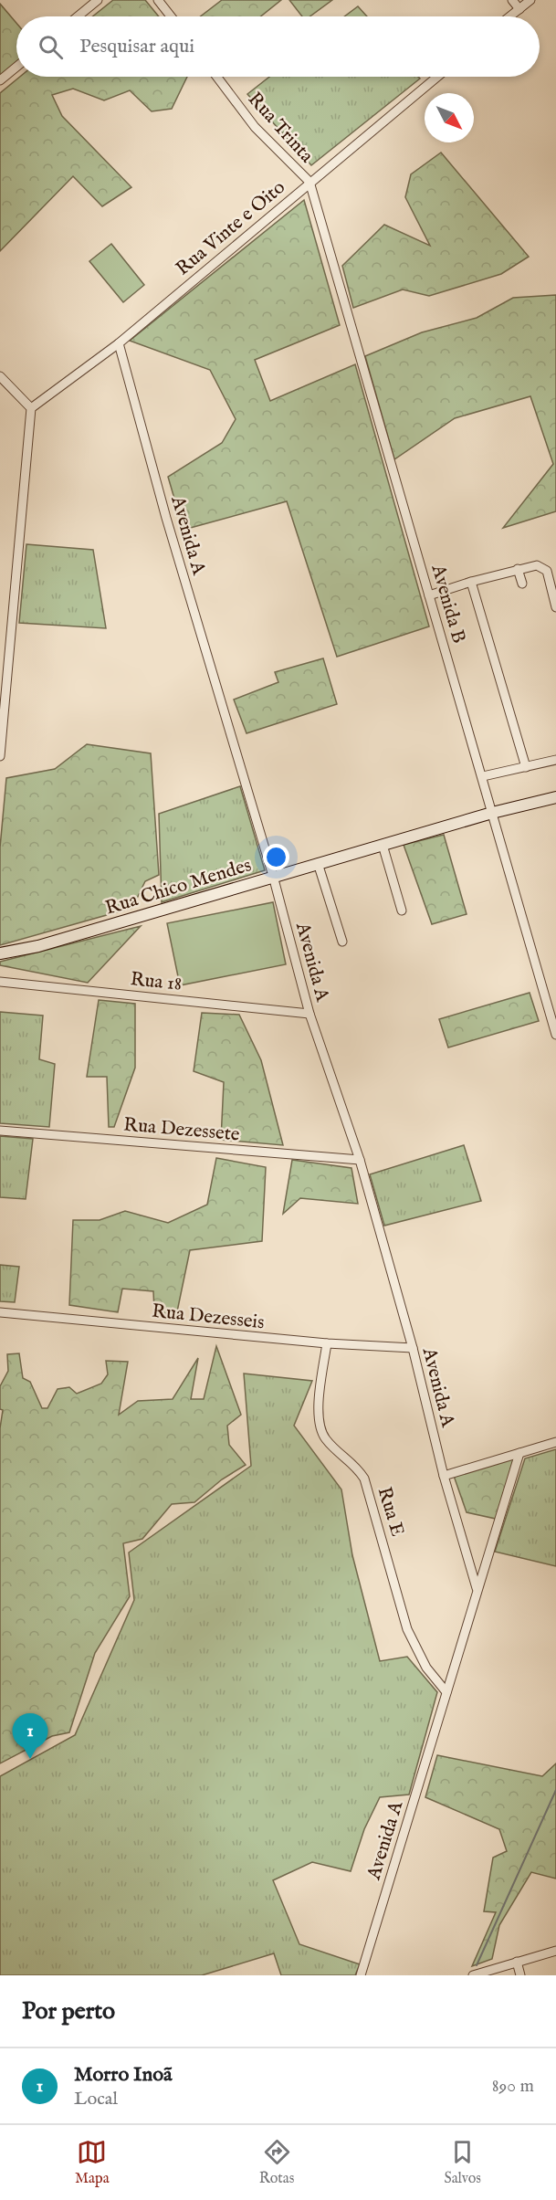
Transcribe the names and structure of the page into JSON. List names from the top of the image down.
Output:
{
  "streets": {
    "main road": ["Rua Chico Mendes"],
    "street": [
      "Rua Trinta",
      "Rua Vinte e Oito",
      "Avenida A",
      "Avenida B",
      "Rua 18",
      "Rua Dezessete",
      "Rua Dezesseis",
      "Rua E"
    ]
  },
  "crossings": [
    ["Rua Trinta", "Rua Vinte e Oito"],
    ["Rua Trinta", "Avenida B"],
    ["Rua Vinte e Oito", "Avenida A"],
    ["Rua Vinte e Oito", "Avenida B"],
    ["Avenida A", "Rua Chico Mendes"],
    ["Avenida A", "Rua 18"],
    ["Avenida A", "Rua Dezessete"],
    ["Avenida A", "Rua Dezesseis"],
    ["Avenida A", "Rua E"],
    ["Avenida B", "Rua Chico Mendes"],
    ["Rua Dezesseis", "Rua E"]
  ],
  "north": "bottom right",
  "page": {
    "search": "Pesquisar aqui",
    "pins": "1",
    "heading": "Por perto",
    "list": [
      {
        "mark": "1",
        "name": "Morro Inoã",
        "note": "Local",
        "value": "890 m"
      }
    ],
    "nav": ["Mapa", "Rotas", "Salvos"]
  }
}
